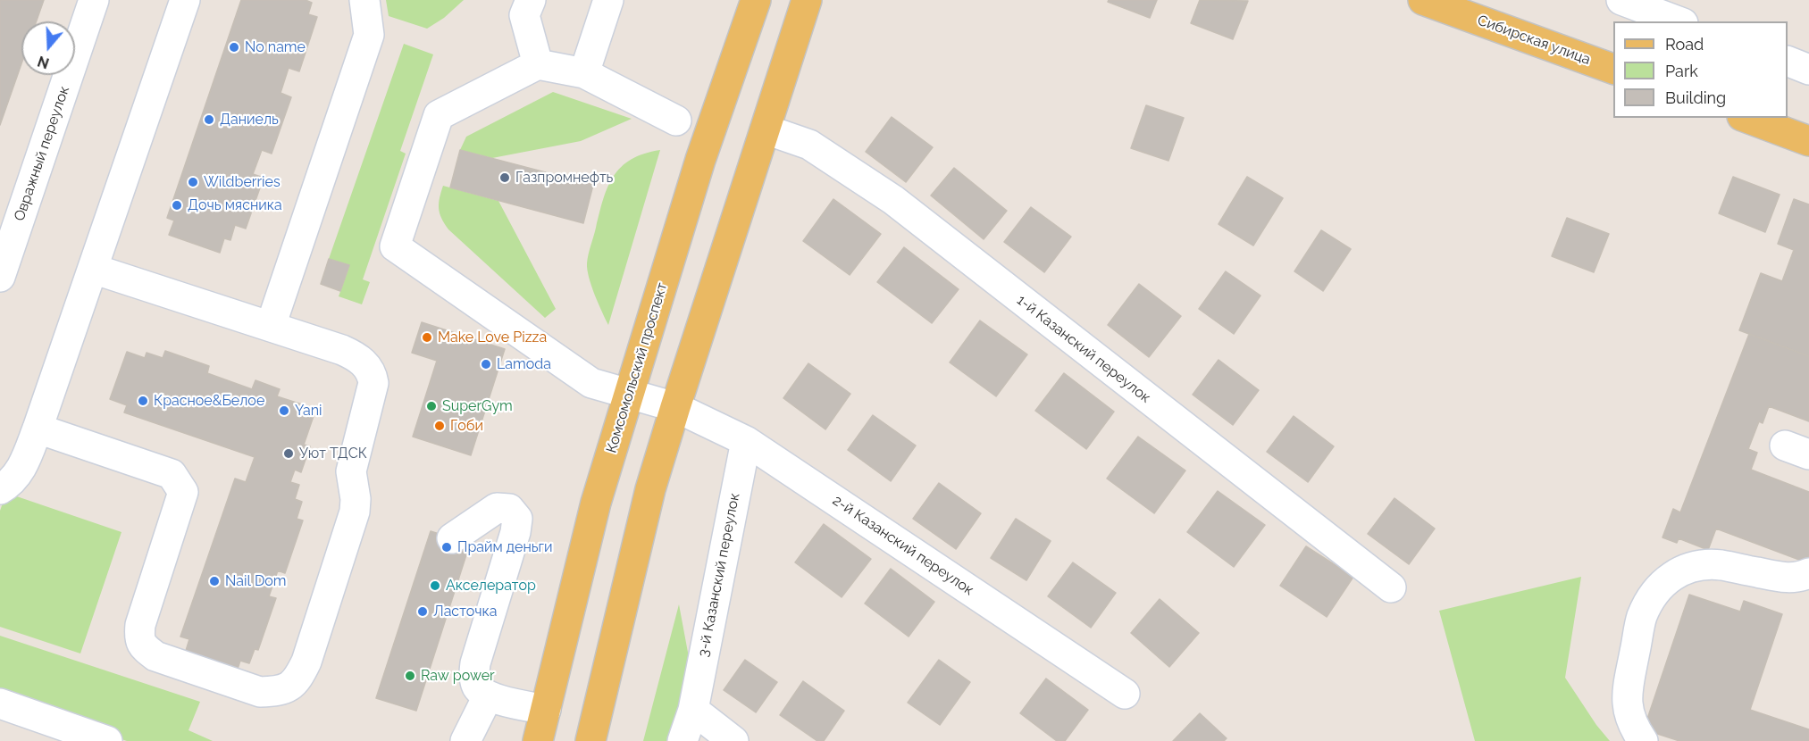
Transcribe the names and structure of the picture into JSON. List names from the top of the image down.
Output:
{
  "streets": {
    "main road": ["Сибирская улица", "Комсомольский проспект"],
    "street": [
      "Овражный переулок",
      "1-й Казанский переулок",
      "2-й Казанский переулок",
      "3-й Казанский переулок"
    ]
  },
  "crossings": [
    ["Комсомольский проспект", "2-й Казанский переулок"],
    ["2-й Казанский переулок", "3-й Казанский переулок"]
  ],
  "places": [
    "No name",
    "Даниель",
    "Газпромнефть",
    "Wildberries",
    "Дочь мясника",
    "Make Love Pizza",
    "Lamoda",
    "Красное&Белое",
    "SuperGym",
    "Yani",
    "Гоби",
    "Уют ТДСК",
    "Прайм деньги",
    "Nail Dom",
    "Акселератор",
    "Ласточка",
    "Raw power"
  ],
  "legend": ["Road", "Park", "Building"],
  "north": "bottom"
}
